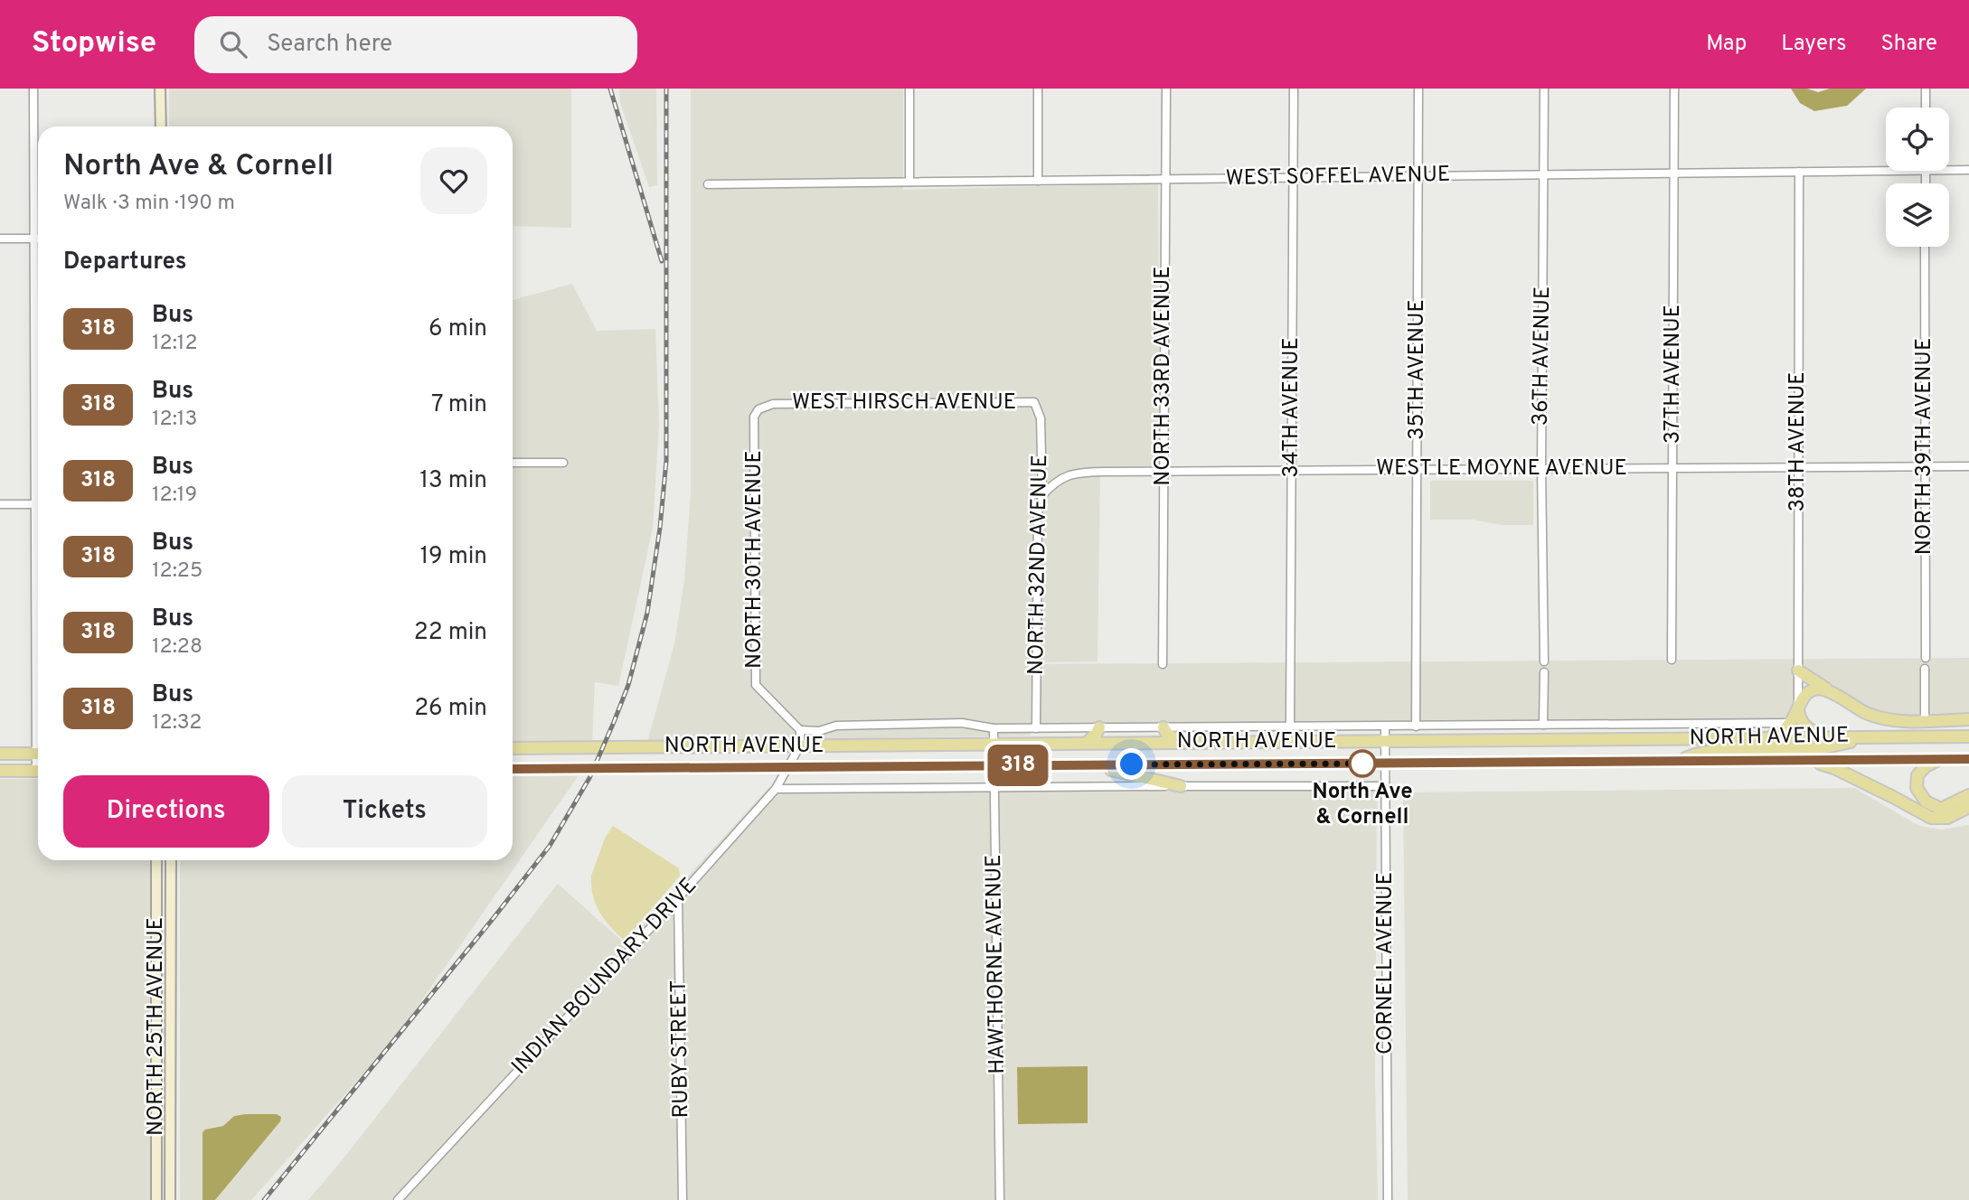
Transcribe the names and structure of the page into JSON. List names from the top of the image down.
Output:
{
  "streets": {
    "main road": ["NORTH AVENUE", "NORTH 25TH AVENUE"],
    "street": [
      "WEST SOFFEL AVENUE",
      "36TH AVENUE",
      "35TH AVENUE",
      "37TH AVENUE",
      "NORTH 33RD AVENUE",
      "WEST HIRSCH AVENUE",
      "34TH AVENUE",
      "38TH AVENUE",
      "NORTH 39TH AVENUE",
      "WEST LE MOYNE AVENUE",
      "NORTH 30TH AVENUE",
      "NORTH 32ND AVENUE",
      "CORNELL AVENUE",
      "HAWTHORNE AVENUE",
      "INDIAN BOUNDARY DRIVE",
      "RUBY STREET"
    ]
  },
  "crossings": [
    ["WEST SOFFEL AVENUE", "36TH AVENUE"],
    ["WEST SOFFEL AVENUE", "35TH AVENUE"],
    ["WEST SOFFEL AVENUE", "37TH AVENUE"],
    ["WEST SOFFEL AVENUE", "NORTH 33RD AVENUE"],
    ["WEST SOFFEL AVENUE", "34TH AVENUE"],
    ["WEST SOFFEL AVENUE", "38TH AVENUE"],
    ["36TH AVENUE", "WEST LE MOYNE AVENUE"],
    ["35TH AVENUE", "WEST LE MOYNE AVENUE"],
    ["35TH AVENUE", "NORTH AVENUE"],
    ["37TH AVENUE", "WEST LE MOYNE AVENUE"],
    ["NORTH 33RD AVENUE", "WEST LE MOYNE AVENUE"],
    ["WEST HIRSCH AVENUE", "NORTH 30TH AVENUE"],
    ["WEST HIRSCH AVENUE", "NORTH 32ND AVENUE"],
    ["34TH AVENUE", "WEST LE MOYNE AVENUE"],
    ["34TH AVENUE", "NORTH AVENUE"],
    ["38TH AVENUE", "WEST LE MOYNE AVENUE"],
    ["38TH AVENUE", "NORTH AVENUE"],
    ["NORTH 39TH AVENUE", "WEST LE MOYNE AVENUE"],
    ["WEST LE MOYNE AVENUE", "NORTH 32ND AVENUE"],
    ["NORTH 30TH AVENUE", "NORTH AVENUE"],
    ["NORTH 32ND AVENUE", "NORTH AVENUE"],
    ["NORTH AVENUE", "CORNELL AVENUE"],
    ["NORTH AVENUE", "HAWTHORNE AVENUE"],
    ["NORTH AVENUE", "INDIAN BOUNDARY DRIVE"],
    ["INDIAN BOUNDARY DRIVE", "RUBY STREET"]
  ],
  "places": ["North Ave & Cornell"],
  "lines": ["bus line 318"],
  "page": {
    "header": "Stopwise",
    "search": "Search here",
    "nav": ["Map", "Layers", "Share"],
    "on_map": "318",
    "heading": [
      ["North Ave & Cornell", "Walk · 3 min · 190 m"],
      "Departures"
    ],
    "list": [
      {
        "mark": "318",
        "name": "Bus",
        "note": "12:12",
        "value": "6 min"
      },
      {
        "mark": "318",
        "name": "Bus",
        "note": "12:13",
        "value": "7 min"
      },
      {
        "mark": "318",
        "name": "Bus",
        "note": "12:19",
        "value": "13 min"
      },
      {
        "mark": "318",
        "name": "Bus",
        "note": "12:25",
        "value": "19 min"
      },
      {
        "mark": "318",
        "name": "Bus",
        "note": "12:28",
        "value": "22 min"
      },
      {
        "mark": "318",
        "name": "Bus",
        "note": "12:32",
        "value": "26 min"
      }
    ],
    "buttons": ["Directions", "Tickets"]
  }
}
